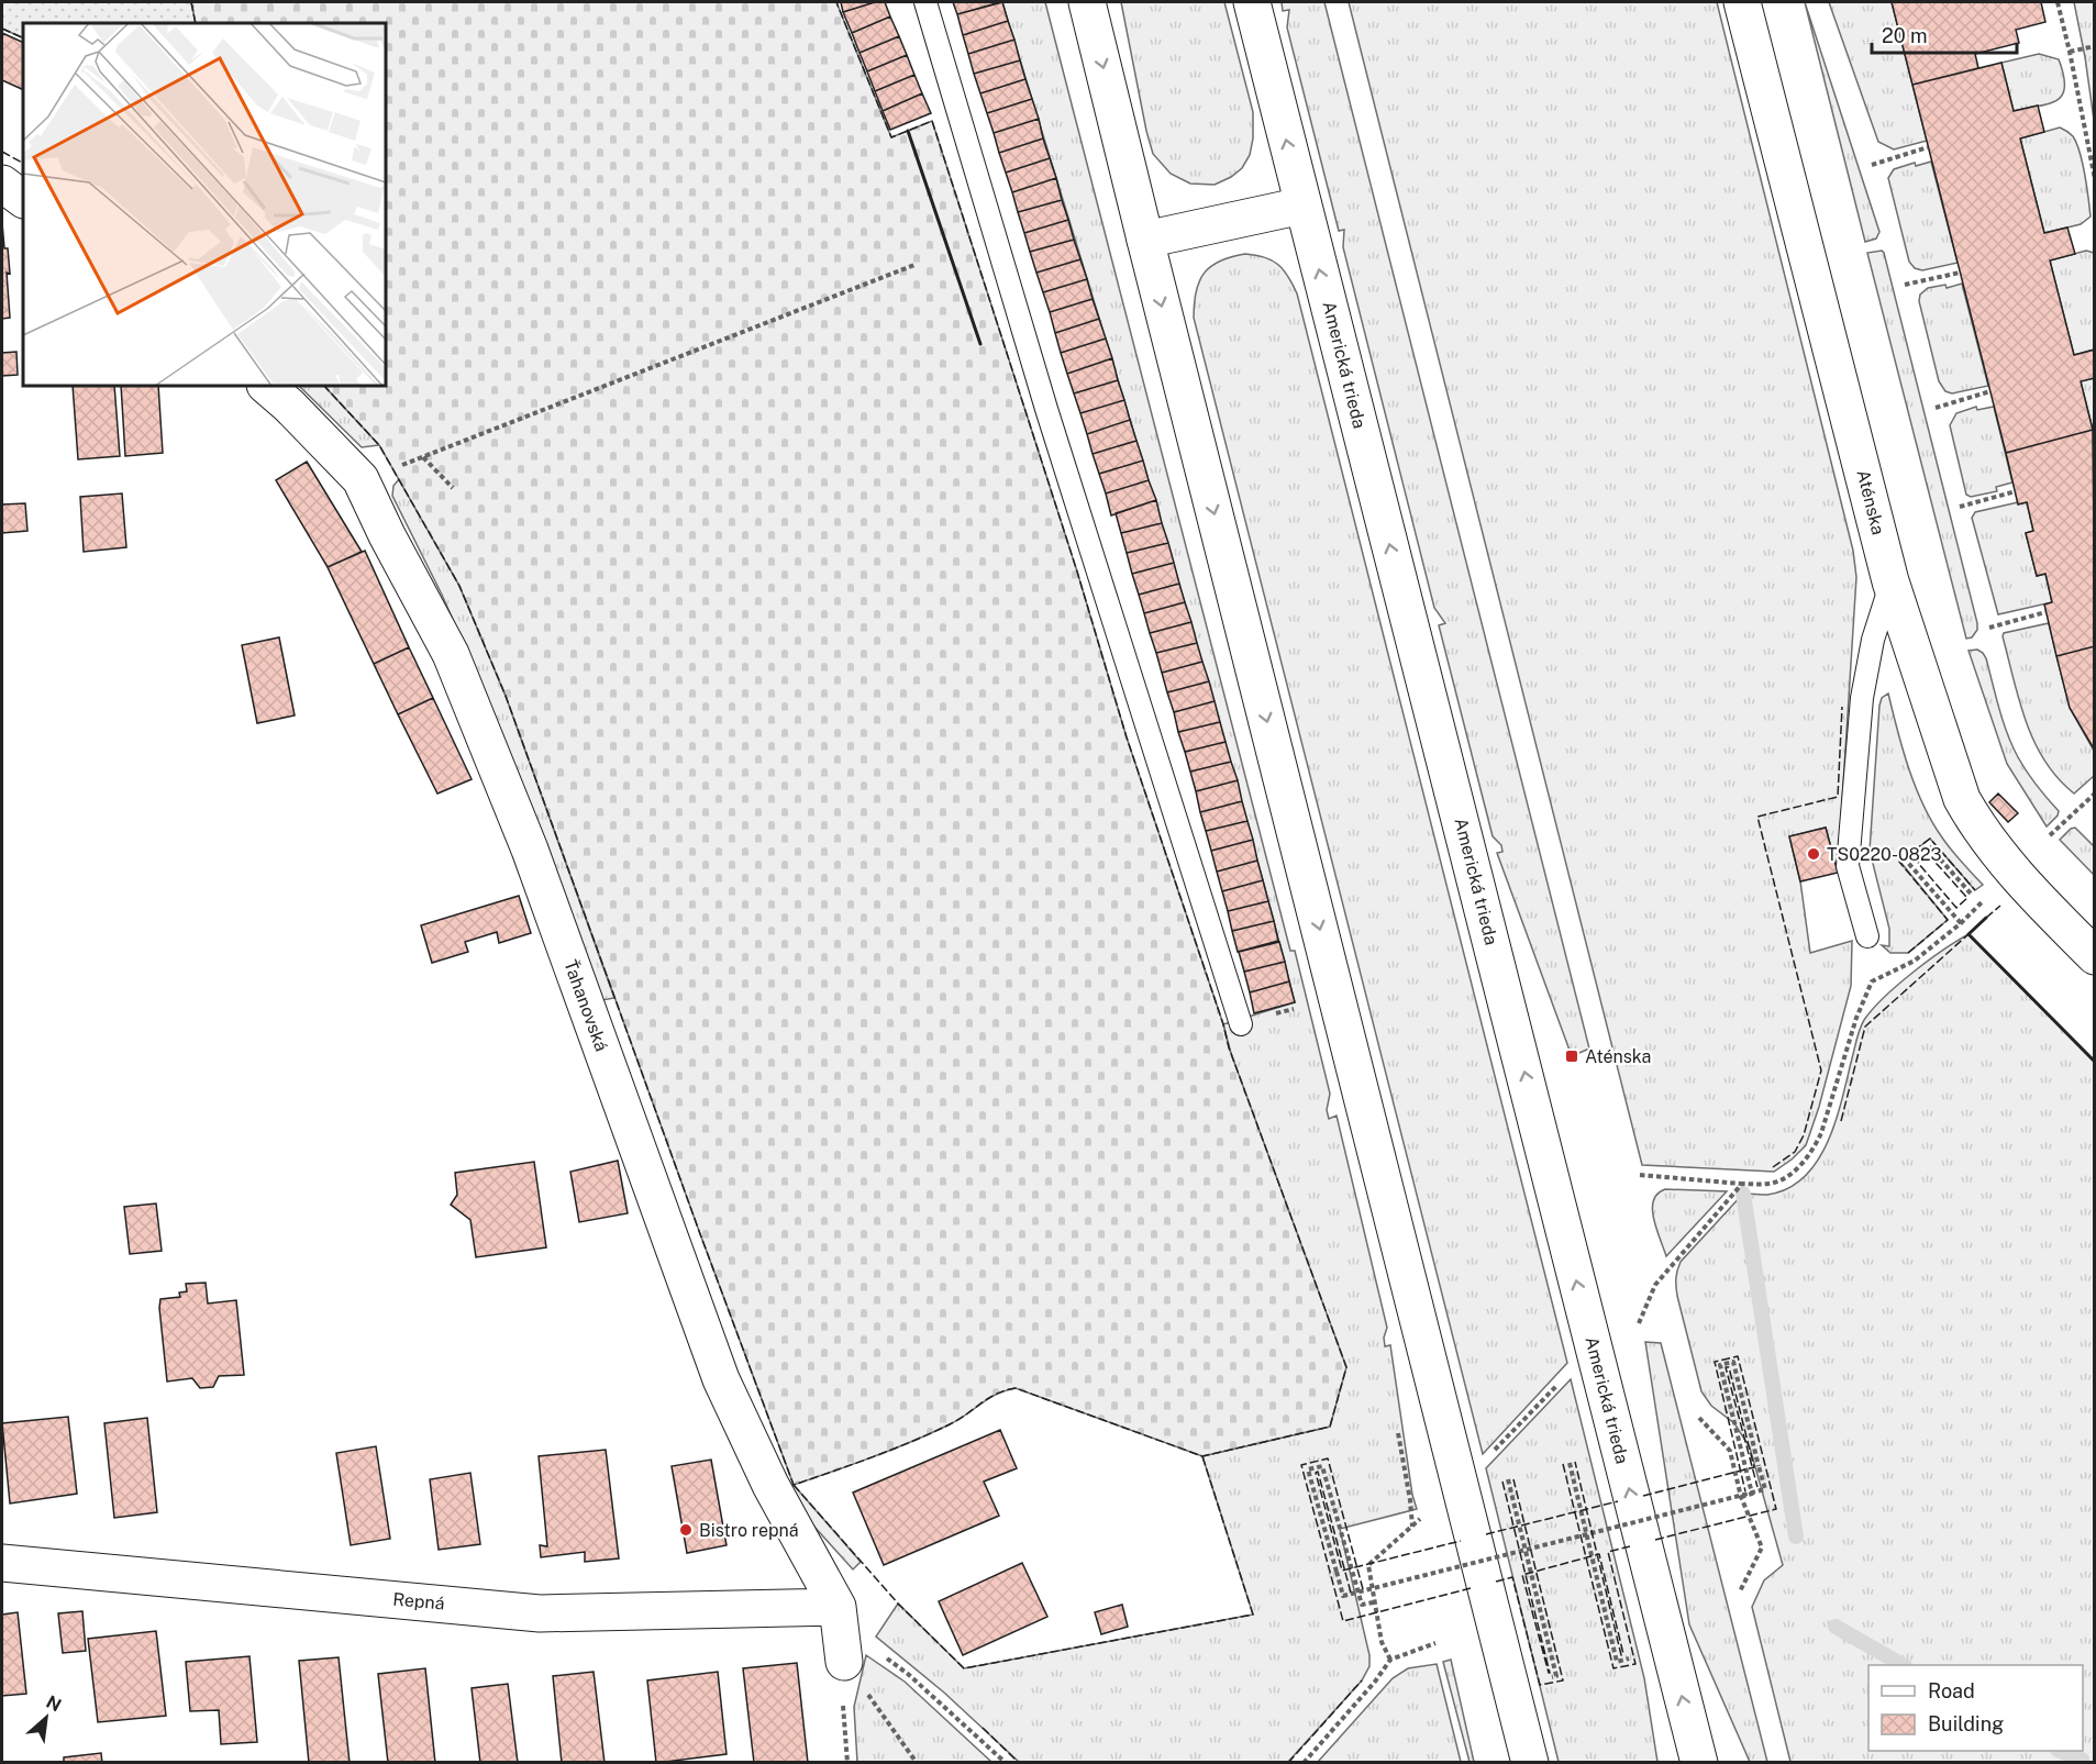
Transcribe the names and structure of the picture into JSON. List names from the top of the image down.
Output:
{
  "streets": {
    "street": [
      "Americká trieda",
      "Aténska",
      "Ťahanovská",
      "Repná"
    ]
  },
  "crossings": [
    ["Ťahanovská", "Repná"]
  ],
  "places": {
    "other": ["TS0220-0823", "Bistro repná"],
    "transit": ["Aténska"]
  },
  "legend": ["Road", "Building"],
  "scale_bar": "20 m",
  "north": "top right"
}
